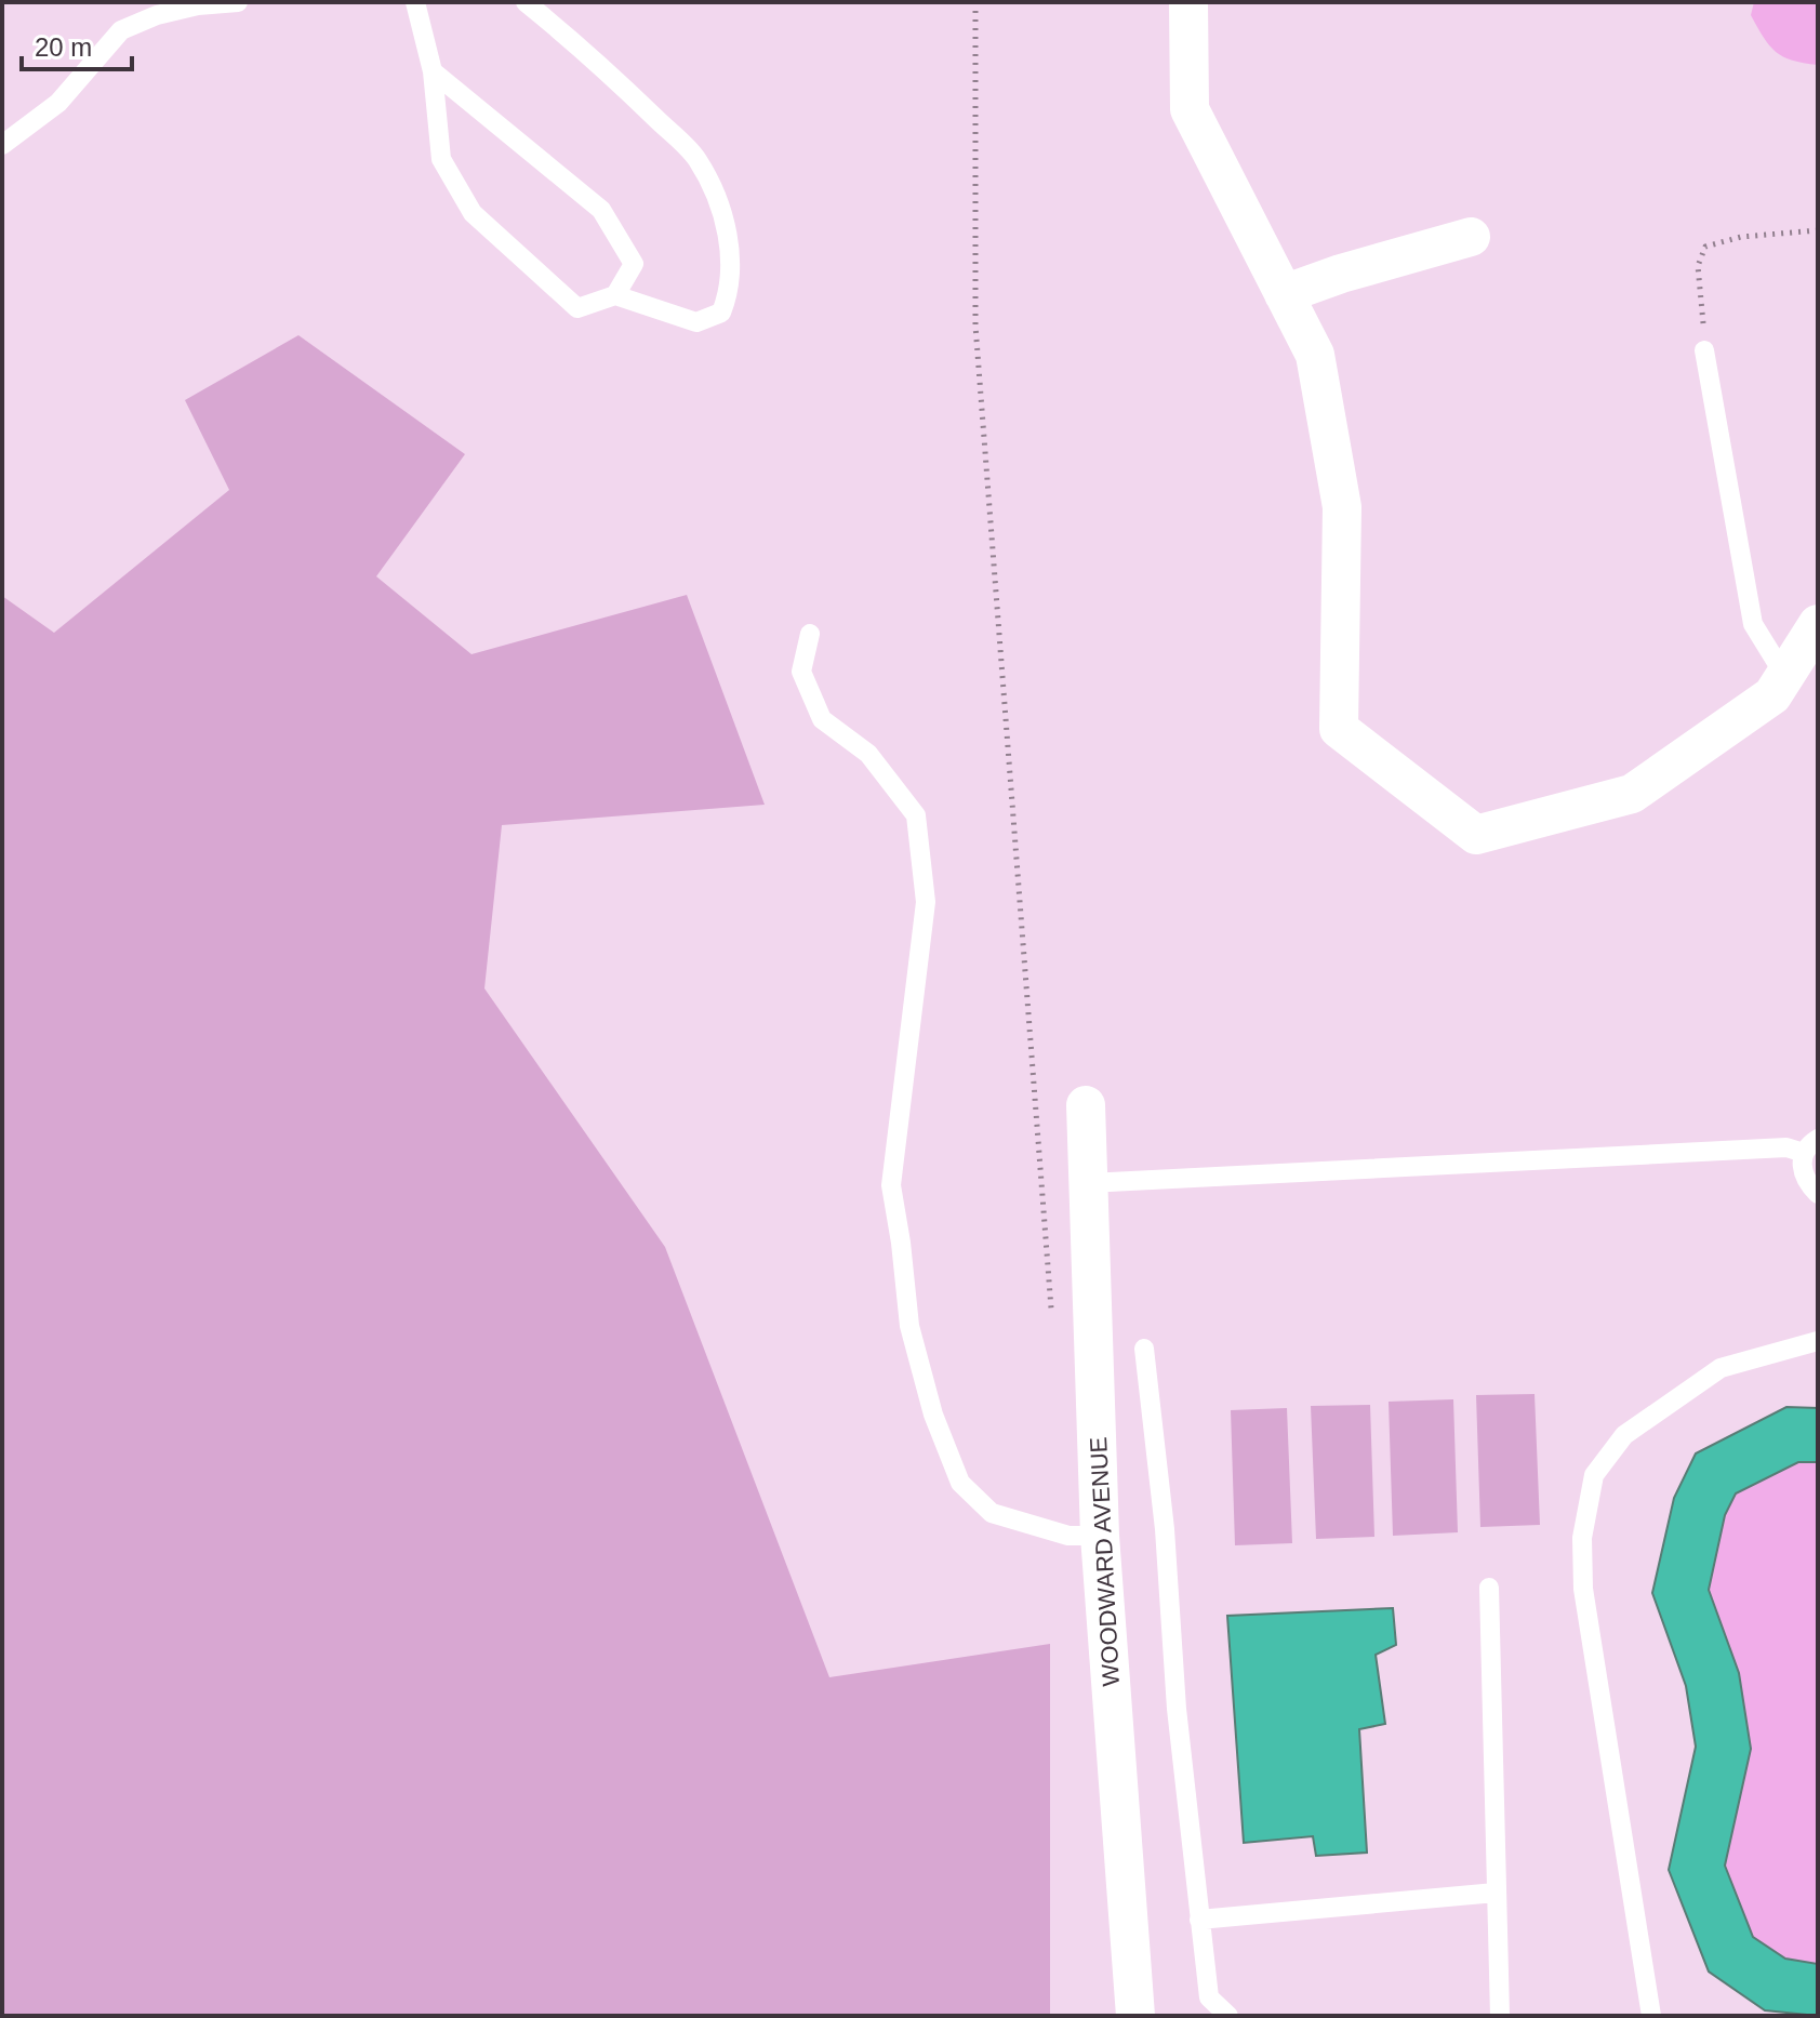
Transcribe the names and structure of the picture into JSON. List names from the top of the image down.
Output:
{
  "streets": {
    "street": ["WOODWARD AVENUE"]
  },
  "scale_bar": "20 m"
}
